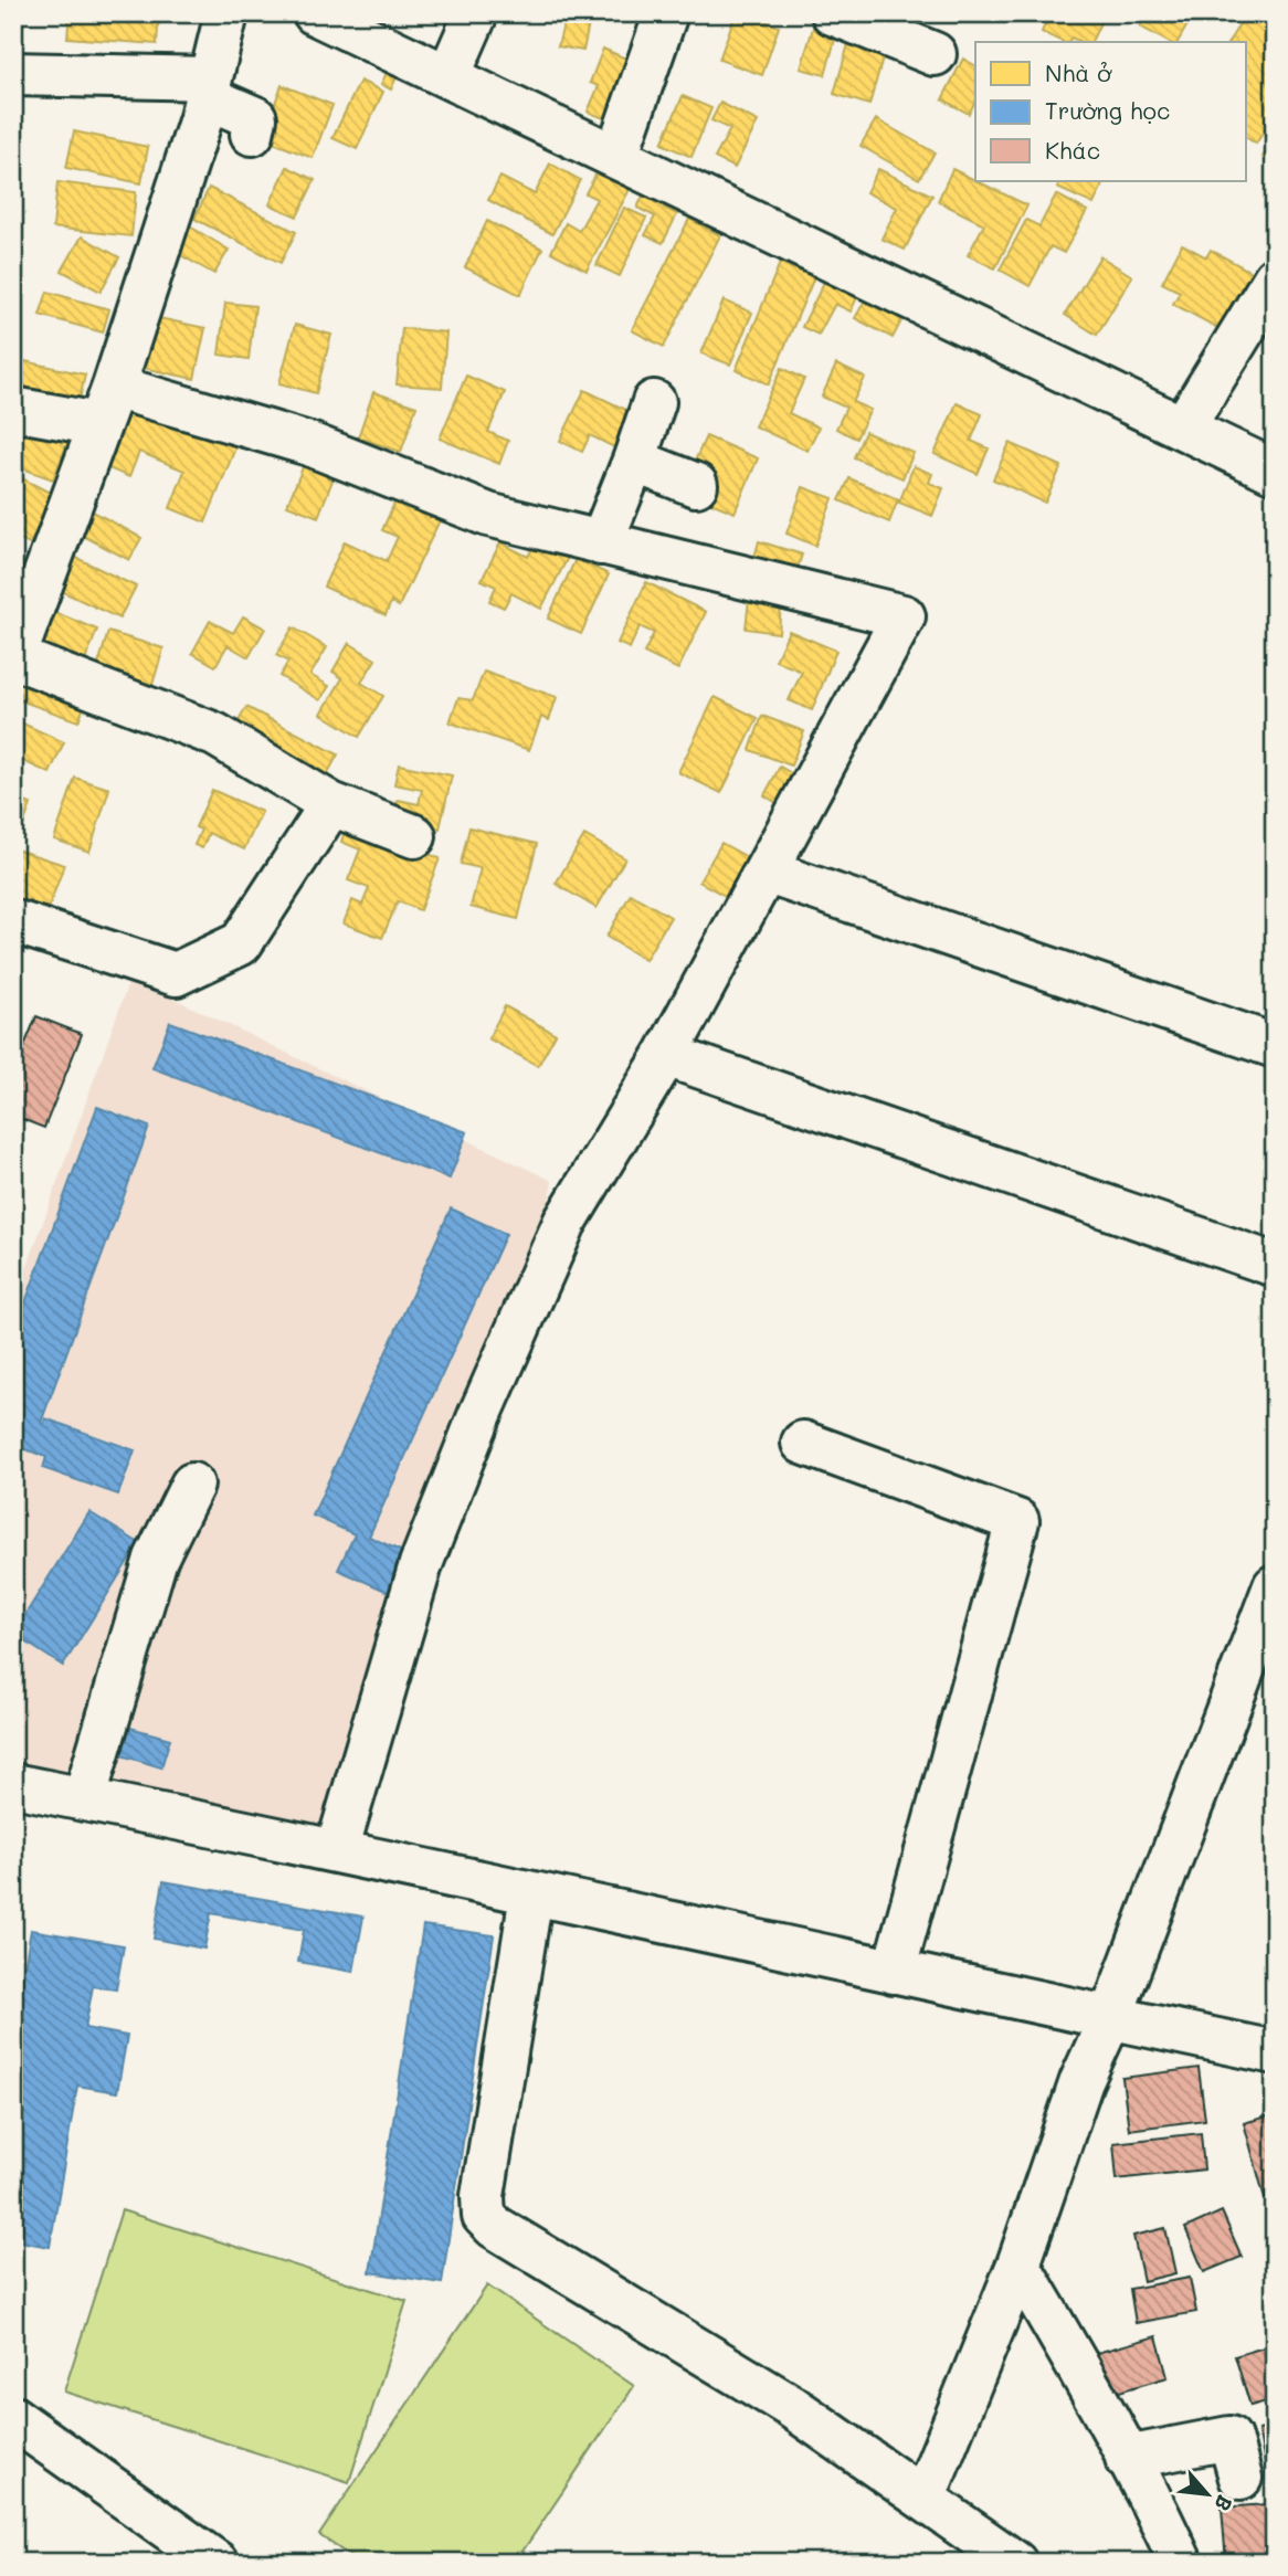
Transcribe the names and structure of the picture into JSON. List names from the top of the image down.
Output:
{
  "legend": ["Nhà ở", "Trường học", "Khác"],
  "north": "bottom right"
}
